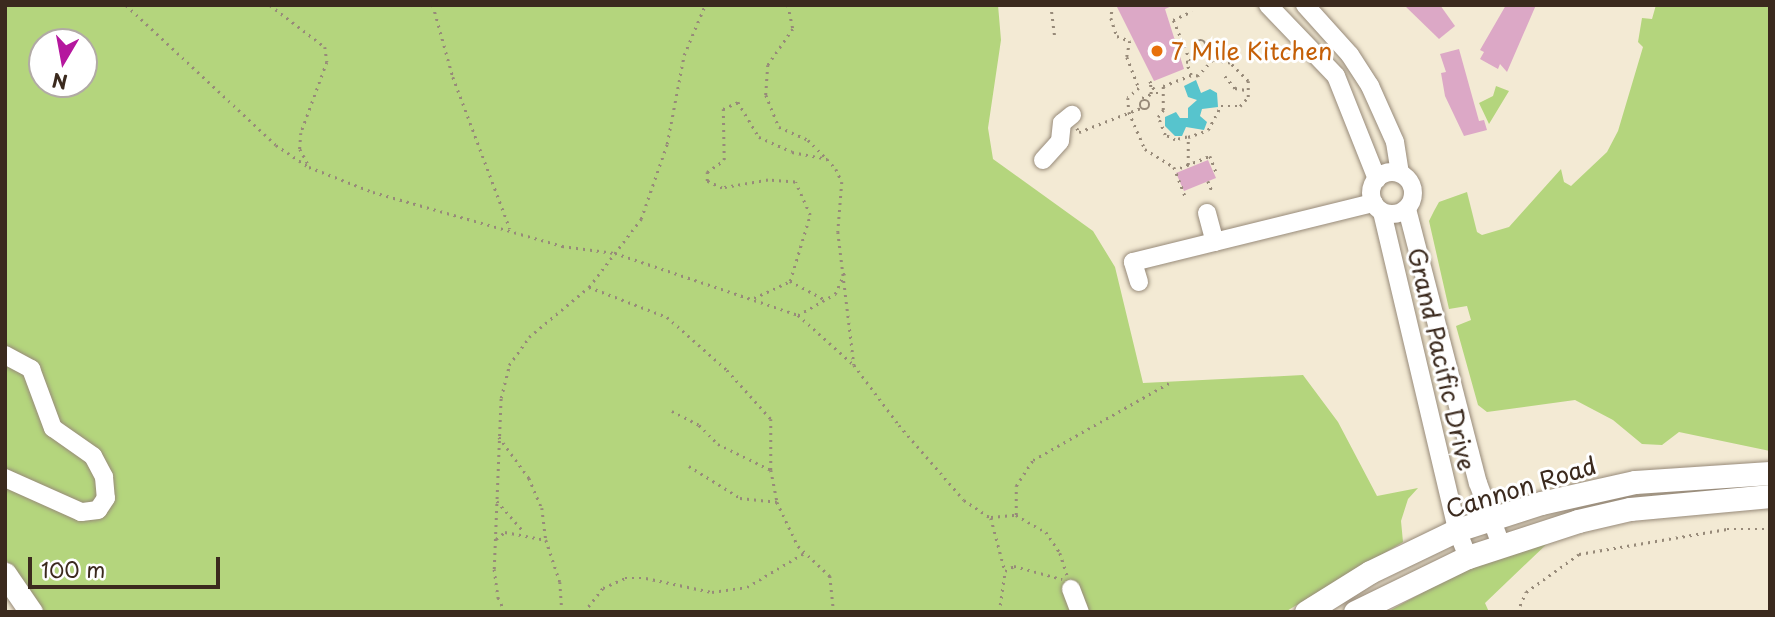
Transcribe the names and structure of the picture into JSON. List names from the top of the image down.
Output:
{
  "streets": {
    "main road": ["Cannon Road"],
    "street": ["Grand Pacific Drive"]
  },
  "crossings": [
    ["Grand Pacific Drive", "Cannon Road"]
  ],
  "places": ["7 Mile Kitchen"],
  "scale_bar": "100 m",
  "north": "bottom"
}
